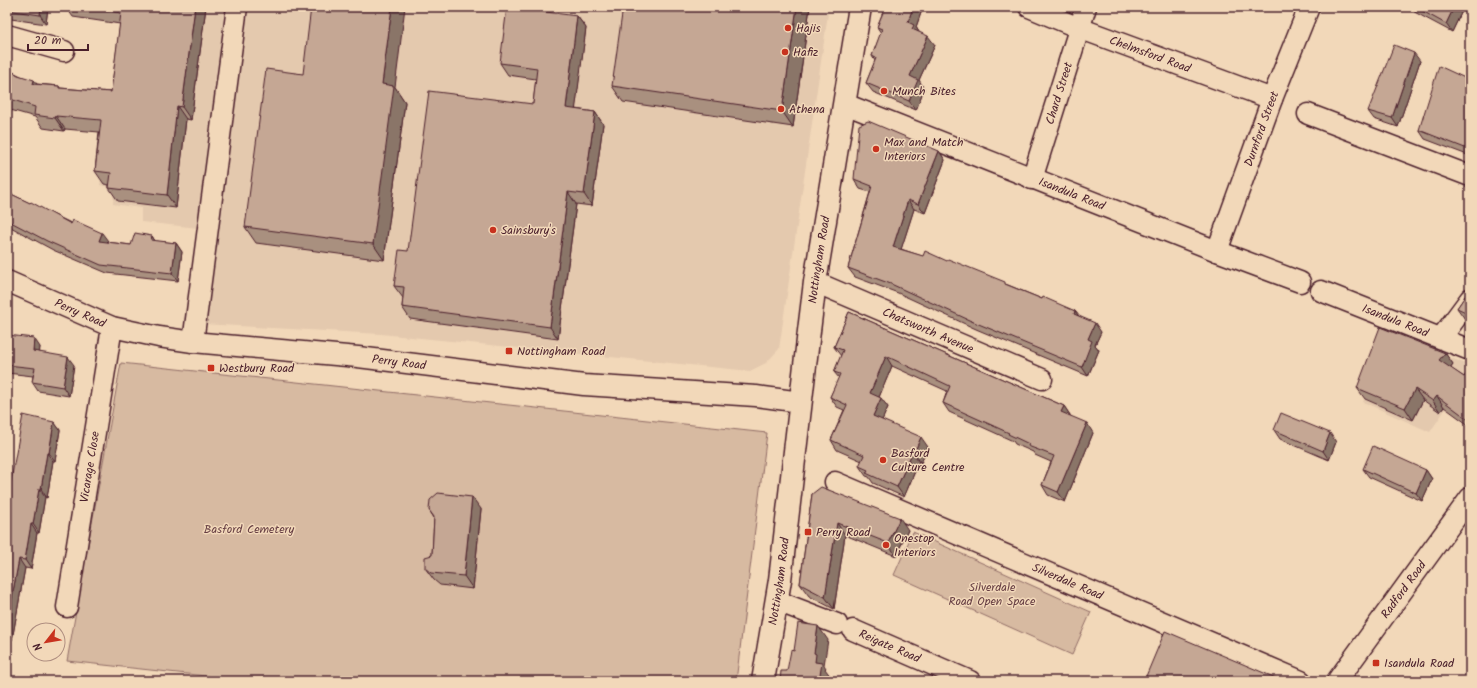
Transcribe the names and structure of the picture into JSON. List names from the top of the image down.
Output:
{
  "streets": {
    "main road": ["Nottingham Road"],
    "street": [
      "Chelmsford Road",
      "Chard Street",
      "Durnford Street",
      "Isandula Road",
      "Perry Road",
      "Chatsworth Avenue",
      "Vicarage Close",
      "Silverdale Road",
      "Radford Road",
      "Reigate Road"
    ]
  },
  "crossings": [
    ["Chelmsford Road", "Chard Street"],
    ["Chelmsford Road", "Durnford Street"],
    ["Chard Street", "Isandula Road"],
    ["Durnford Street", "Isandula Road"],
    ["Isandula Road", "Nottingham Road"],
    ["Nottingham Road", "Perry Road"],
    ["Nottingham Road", "Chatsworth Avenue"],
    ["Nottingham Road", "Reigate Road"],
    ["Perry Road", "Vicarage Close"]
  ],
  "parks": ["Basford Cemetery", "Silverdale Road Open Space"],
  "places": {
    "other": [
      "Hajis",
      "Hafiz",
      "Munch Bites",
      "Athena",
      "Max and Match Interiors",
      "Sainsbury's",
      "Basford Culture Centre",
      "Onestop Interiors"
    ],
    "transit": [
      "Nottingham Road",
      "Westbury Road",
      "Perry Road",
      "Isandula Road"
    ]
  },
  "scale_bar": "20 m",
  "north": "bottom left"
}
